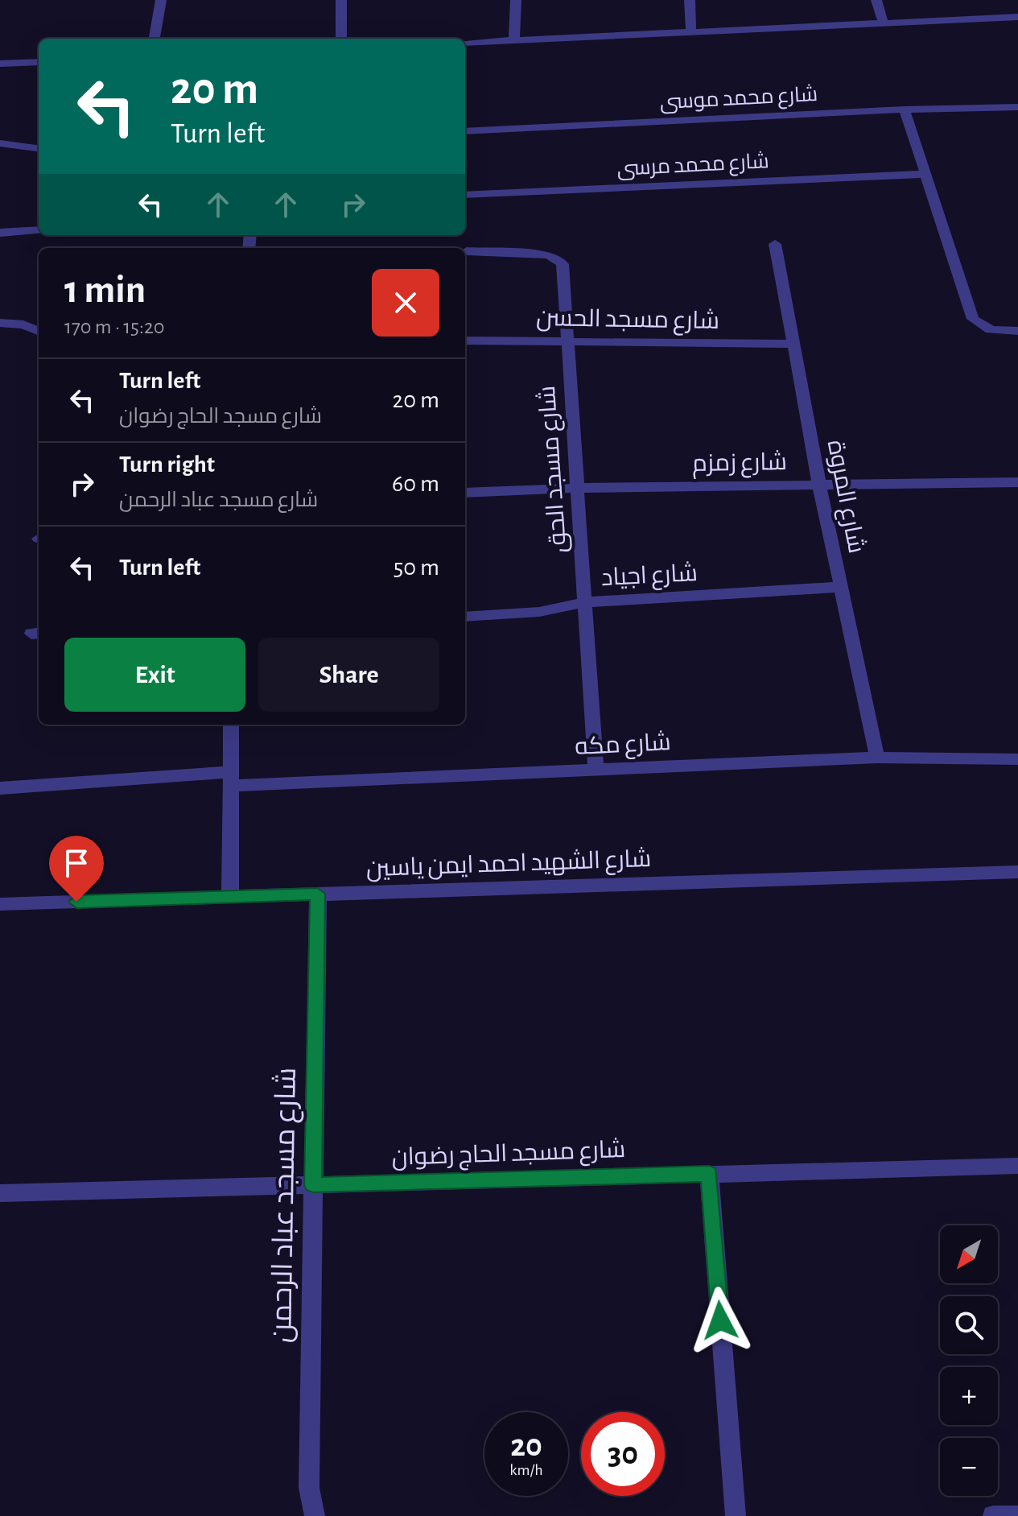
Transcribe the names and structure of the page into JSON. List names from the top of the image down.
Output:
{
  "streets": {
    "street": [
      "شارع محمد موسى",
      "شارع محمد مرسى",
      "شارع مسجد الحسن",
      "شارع زمزم",
      "شارع مسجد الحق",
      "شارع المروة",
      "شارع اجياد",
      "شارع مكه",
      "شارع الشهيد احمد ايمن ياسين",
      "شارع مسجد الحاج رضوان",
      "شارع مسجد عباد الرحمن"
    ]
  },
  "crossings": [
    ["شارع مسجد الحسن", "شارع مسجد الحق"],
    ["شارع مسجد الحسن", "شارع المروة"],
    ["شارع زمزم", "شارع مسجد الحق"],
    ["شارع زمزم", "شارع المروة"],
    ["شارع مسجد الحق", "شارع اجياد"],
    ["شارع مسجد الحق", "شارع مكه"],
    ["شارع المروة", "شارع اجياد"],
    ["شارع المروة", "شارع مكه"],
    ["شارع الشهيد احمد ايمن ياسين", "شارع مسجد عباد الرحمن"],
    ["شارع مسجد الحاج رضوان", "شارع مسجد عباد الرحمن"]
  ],
  "north": "bottom left",
  "page": {
    "turn": ["20 m", "Turn left"],
    "heading": ["1 min", "170 m · 15:20"],
    "list": [
      {
        "name": "Turn left",
        "note": "شارع مسجد الحاج رضوان",
        "value": "20 m"
      },
      {
        "name": "Turn right",
        "note": "شارع مسجد عباد الرحمن",
        "value": "60 m"
      },
      {
        "name": "Turn left",
        "value": "50 m"
      }
    ],
    "buttons": ["Exit", "Share"],
    "map_buttons": ["+", "−"],
    "speed": "20 km/h",
    "limit": "30"
  }
}
